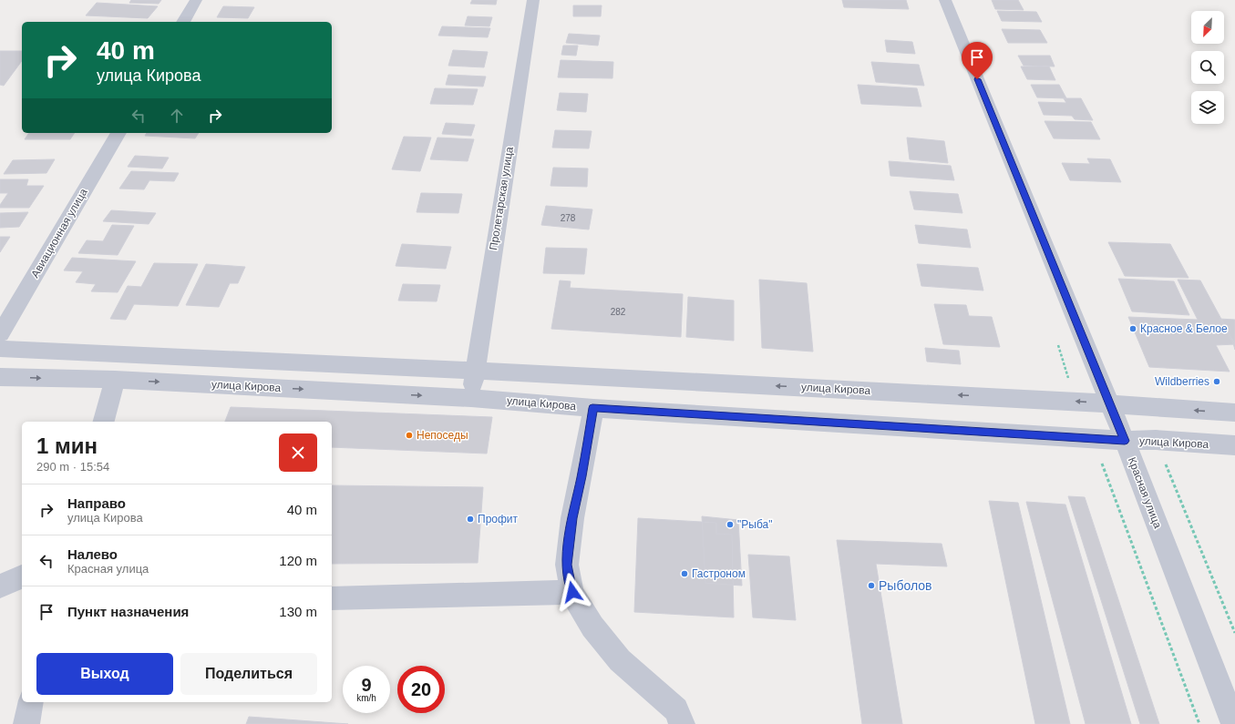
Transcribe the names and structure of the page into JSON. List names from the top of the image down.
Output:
{
  "streets": {
    "street": [
      "Пролетарская улица",
      "Авиационная улица",
      "улица Кирова",
      "Красная улица"
    ]
  },
  "crossings": [
    ["Пролетарская улица", "улица Кирова"],
    ["улица Кирова", "Красная улица"]
  ],
  "places": [
    "Красное & Белое",
    "Wildberries",
    "Непоседы",
    "Профит",
    "\"Рыба\"",
    "Гастроном",
    "Рыболов"
  ],
  "house_numbers": ["278", "282"],
  "north": "bottom left",
  "page": {
    "turn": ["40 m", "улица Кирова"],
    "heading": ["1 мин", "290 m · 15:54"],
    "list": [
      {
        "name": "Направо",
        "note": "улица Кирова",
        "value": "40 m"
      },
      {
        "name": "Налево",
        "note": "Красная улица",
        "value": "120 m"
      },
      {
        "name": "Пункт назначения",
        "value": "130 m"
      }
    ],
    "buttons": ["Выход", "Поделиться"],
    "speed": "9 km/h",
    "limit": "20"
  }
}
